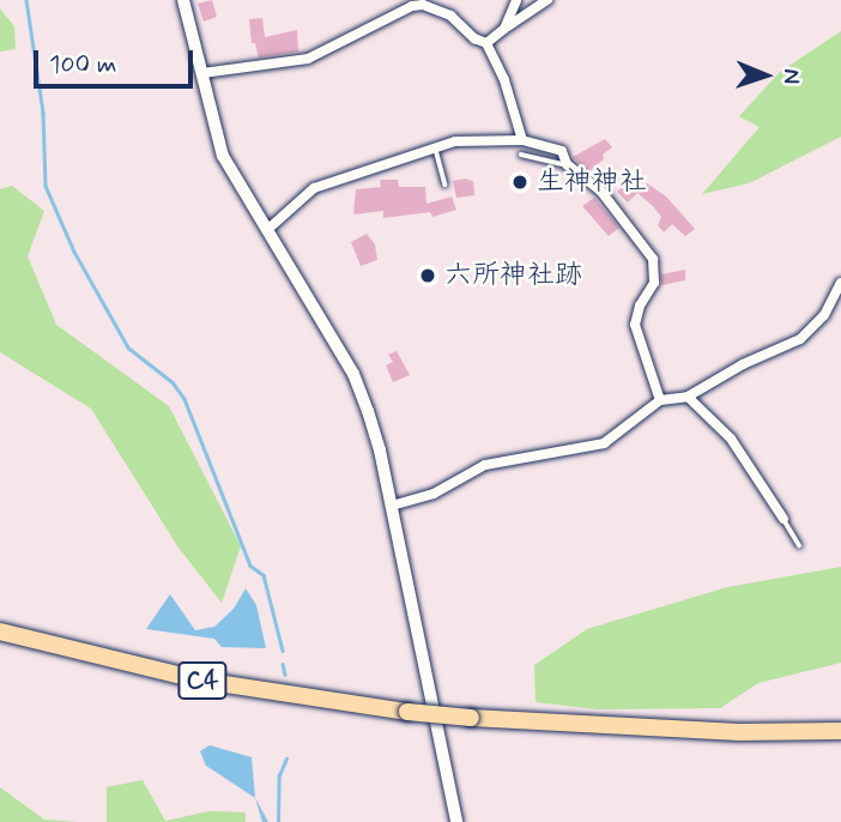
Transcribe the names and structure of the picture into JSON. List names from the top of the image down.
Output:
{
  "streets": {
    "highway": ["C4"]
  },
  "places": ["生神神社", "六所神社跡"],
  "scale_bar": "100 m",
  "north": "right"
}
